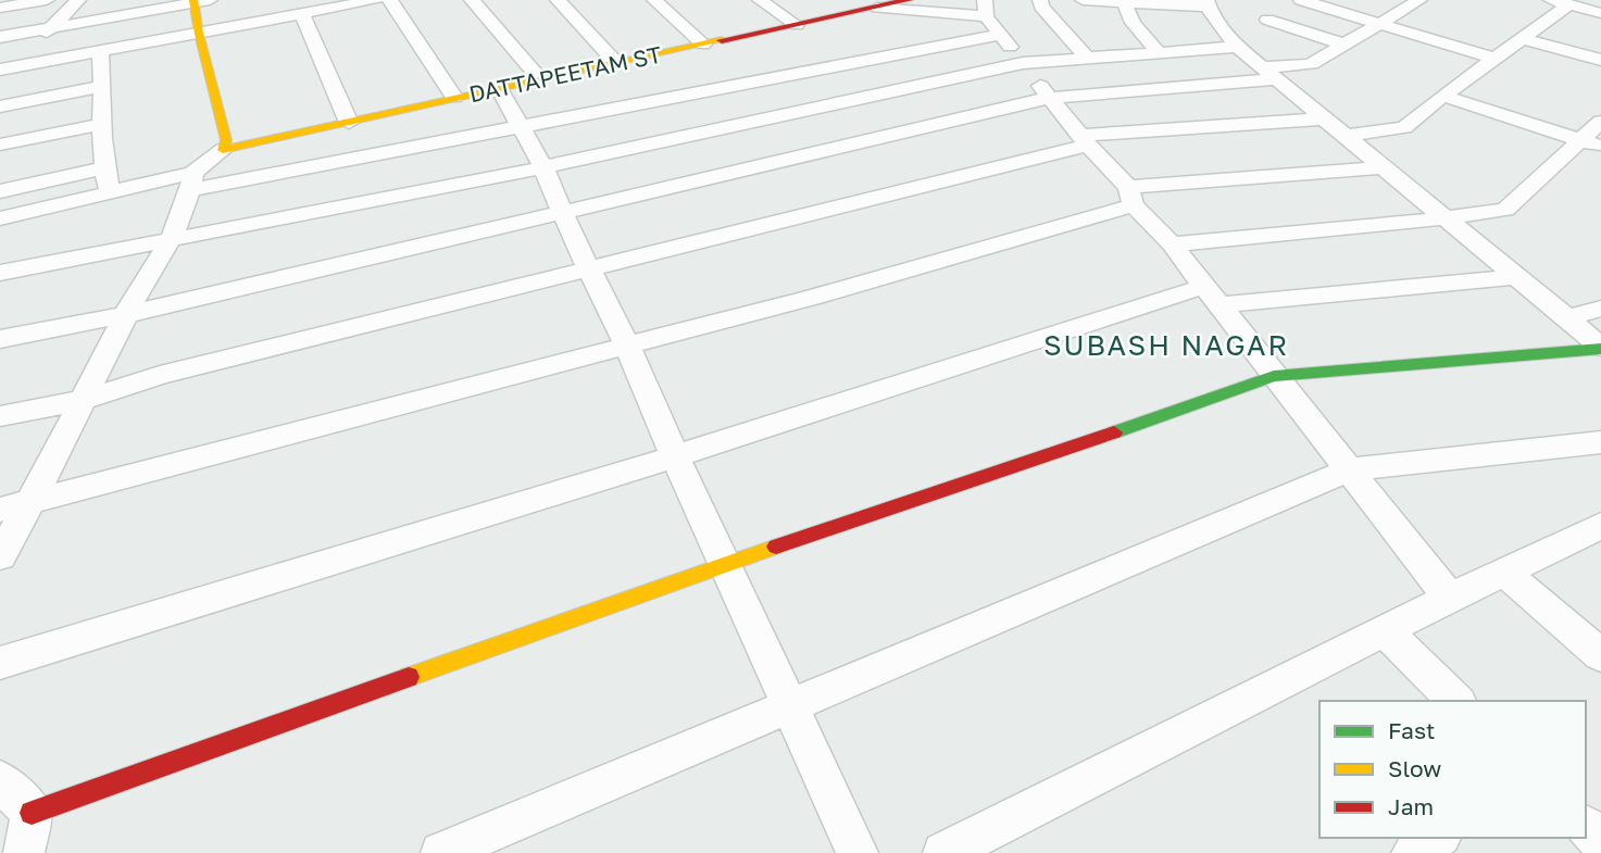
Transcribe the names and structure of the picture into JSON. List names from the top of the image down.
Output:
{
  "streets": {
    "street": ["DATTAPEETAM ST"]
  },
  "districts": ["SUBASH NAGAR"],
  "legend": ["Fast", "Slow", "Jam"]
}
